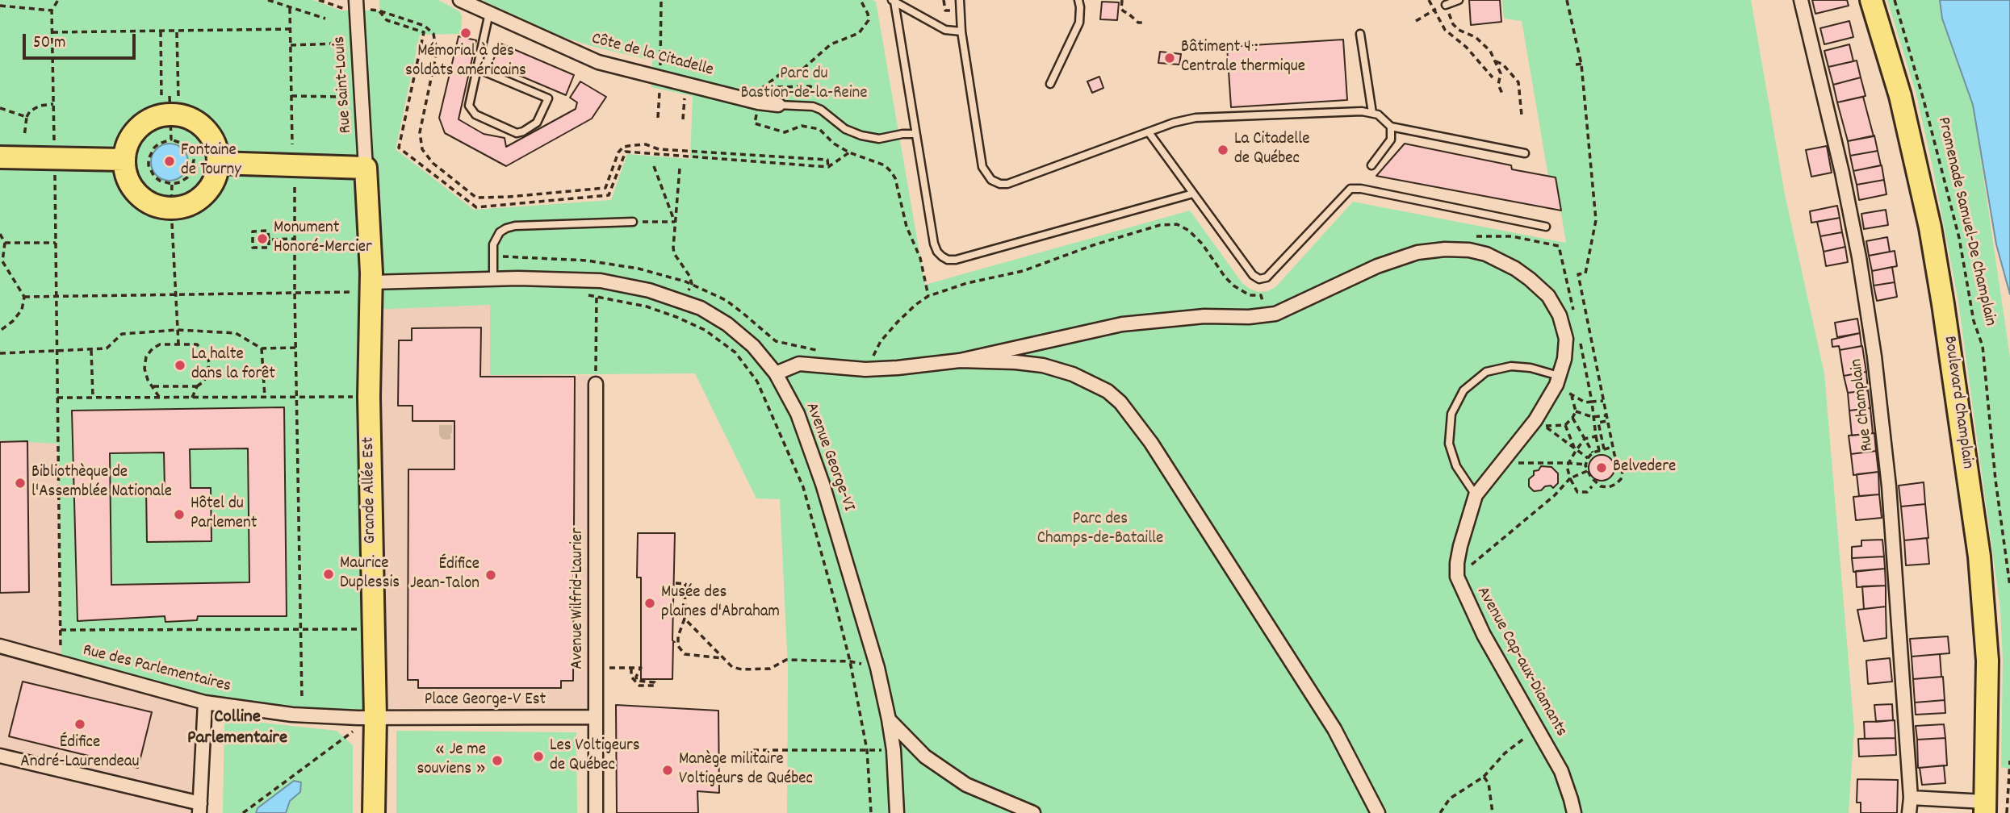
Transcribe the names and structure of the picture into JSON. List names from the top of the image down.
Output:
{
  "streets": {
    "main road": ["Boulevard Champlain", "Grande Allée Est"],
    "street": [
      "Côte de la Citadelle",
      "Rue Saint-Louis",
      "Rue Champlain",
      "Avenue George-VI",
      "Avenue Wilfrid-Laurier",
      "Avenue Cap-aux-Diamants",
      "Rue des Parlementaires",
      "Place George-V Est"
    ],
    "path": ["Promenade Samuel-De Champlain"]
  },
  "crossings": [
    ["Rue Saint-Louis", "Grande Allée Est"],
    ["Avenue George-VI", "Grande Allée Est"],
    ["Avenue George-VI", "Avenue Cap-aux-Diamants"],
    ["Grande Allée Est", "Rue des Parlementaires"],
    ["Grande Allée Est", "Place George-V Est"],
    ["Avenue Wilfrid-Laurier", "Place George-V Est"],
    ["Rue des Parlementaires", "Place George-V Est"]
  ],
  "districts": ["Colline Parlementaire"],
  "parks": ["Parc du Bastion-de-la-Reine", "Parc des Champs-de-Bataille"],
  "places": [
    "Mémorial à des soldats américains",
    "Bâtiment 4 : Centrale thermique",
    "La Citadelle de Québec",
    "Fontaine de Tourny",
    "Monument Honoré-Mercier",
    "La halte dans la forêt",
    "Belvedere",
    "Bibliothèque de l'Assemblée Nationale",
    "Hôtel du Parlement",
    "Maurice Duplessis",
    "Édifice Jean-Talon",
    "Musée des plaines d'Abraham",
    "Édifice André-Laurendeau",
    "Les Voltigeurs de Québec",
    "« Je me souviens »",
    "Manège militaire Voltigeurs de Québec"
  ],
  "scale_bar": "50 m"
}
